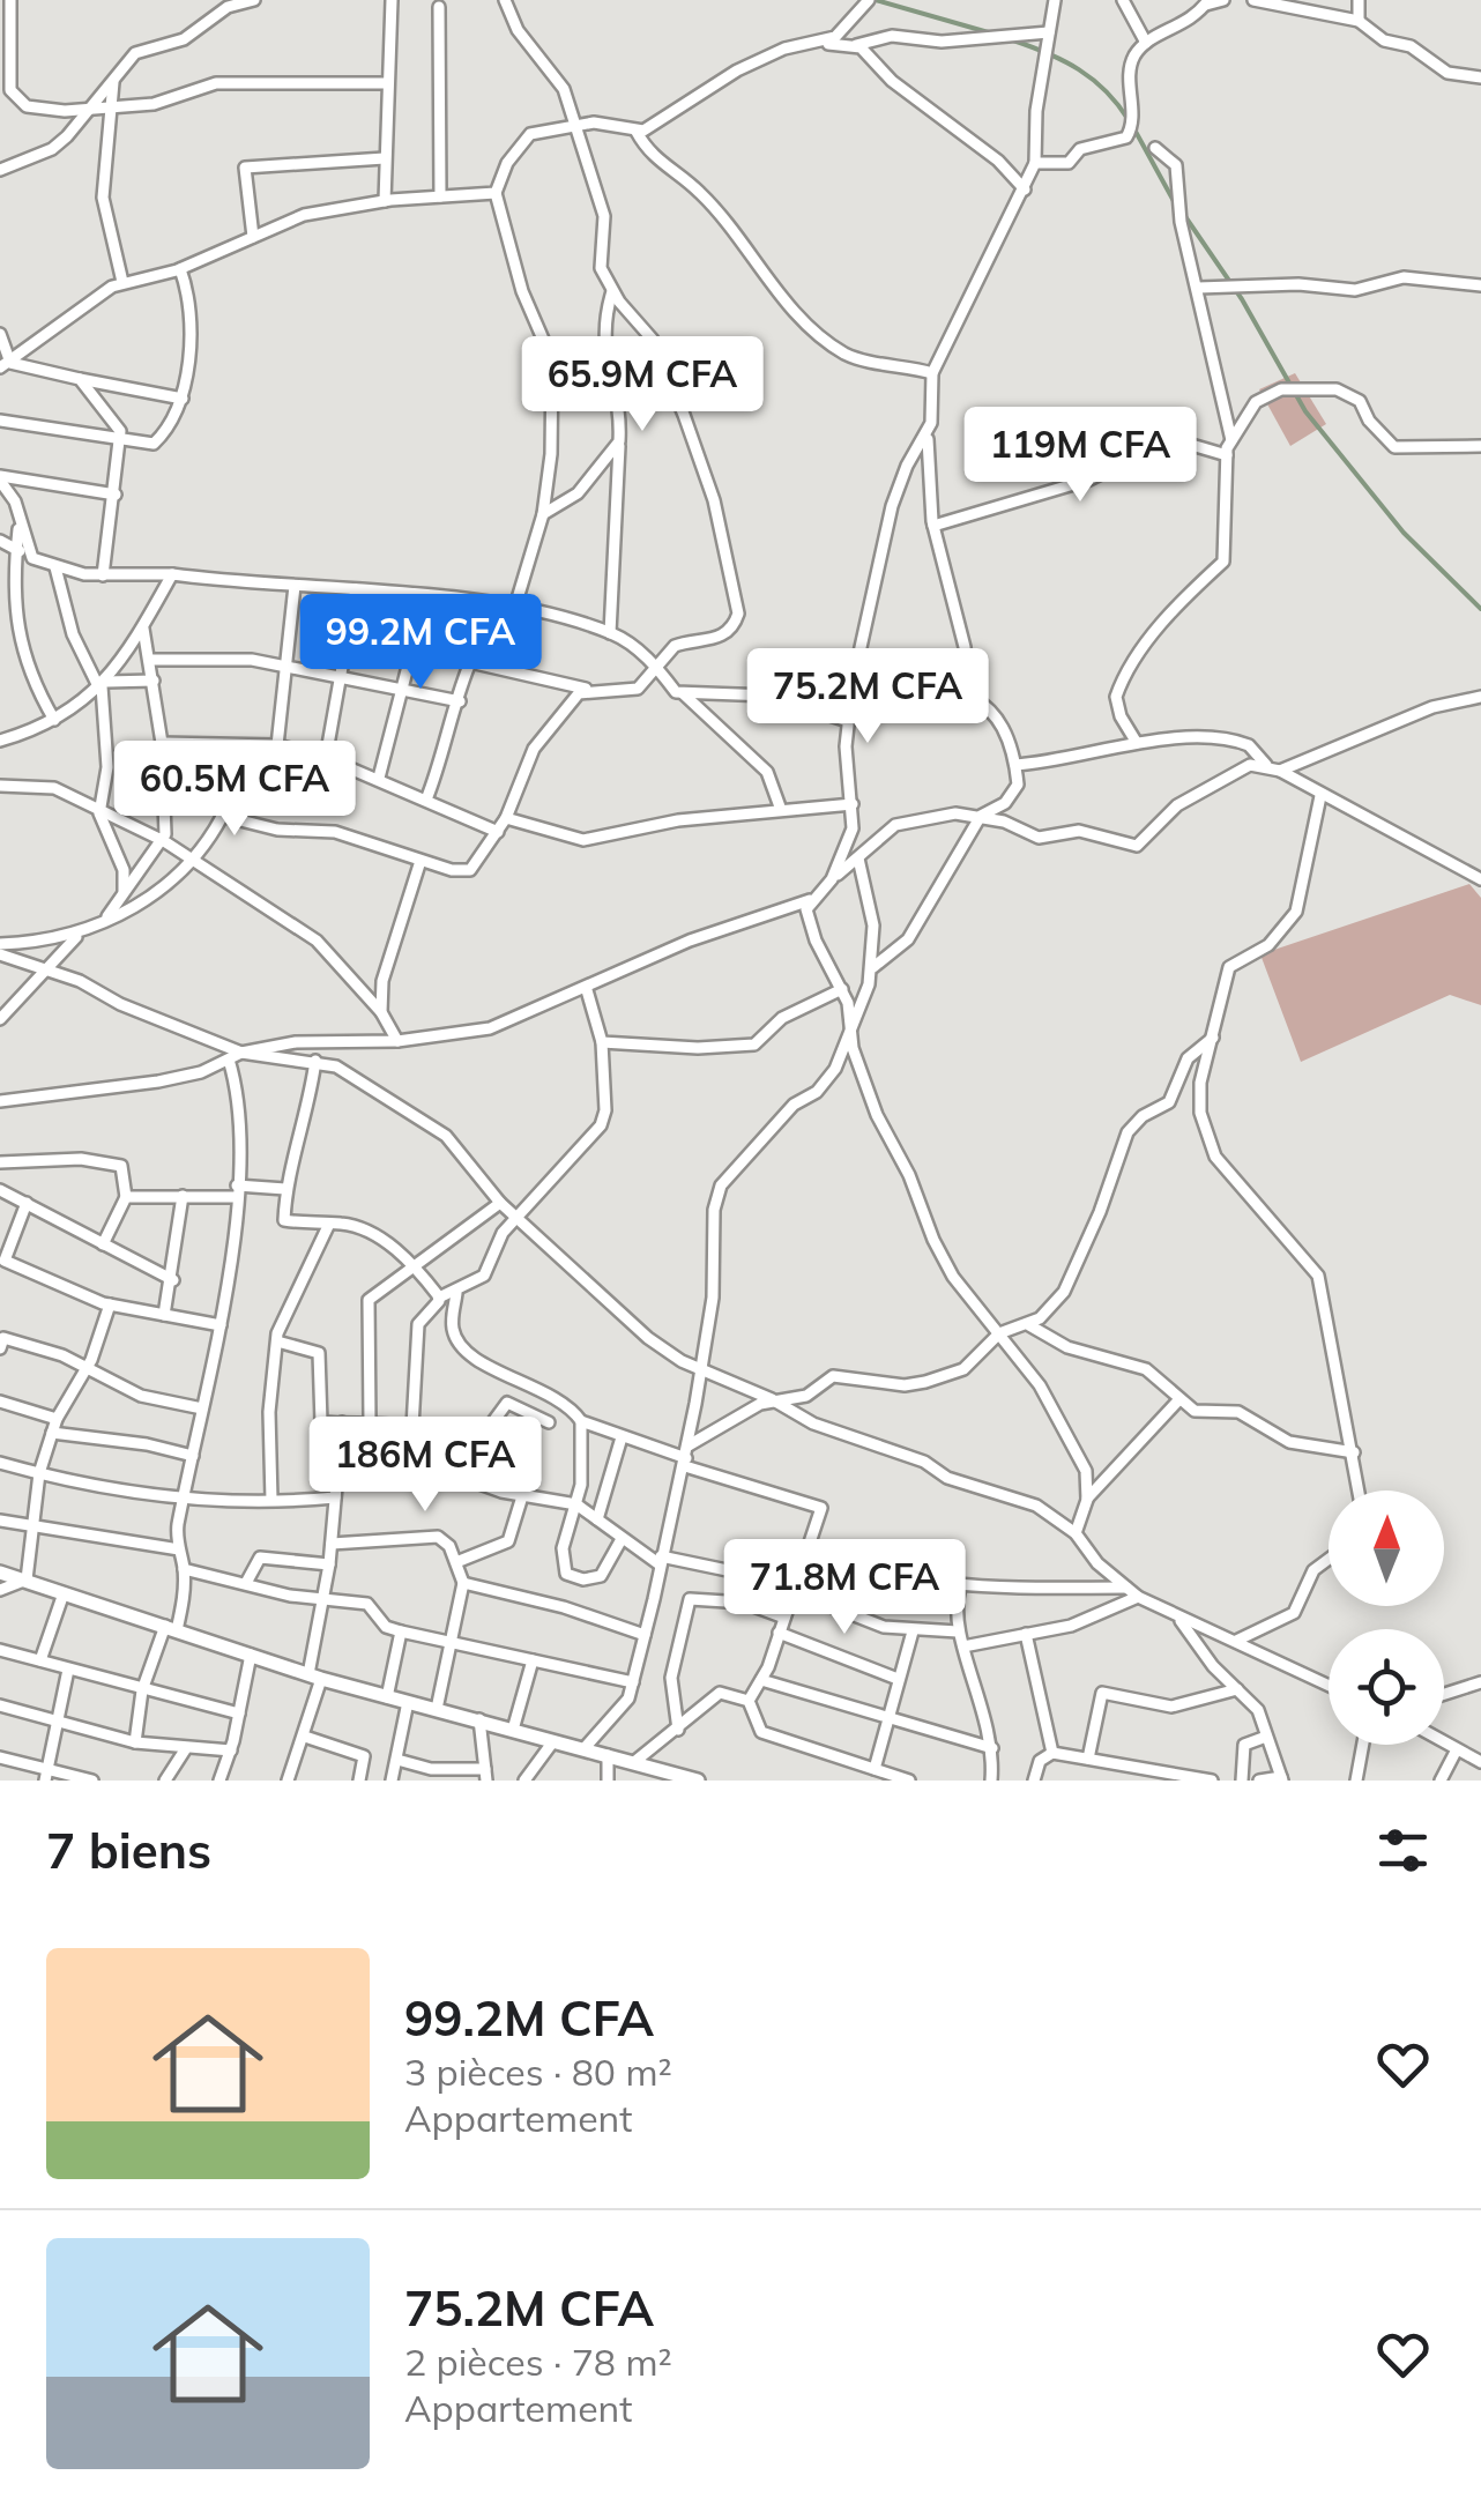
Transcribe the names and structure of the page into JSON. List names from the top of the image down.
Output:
{
  "north": "top",
  "page": {
    "price": [
      "65.9M CFA",
      "119M CFA",
      "99.2M CFA",
      "75.2M CFA",
      "60.5M CFA",
      "186M CFA",
      "71.8M CFA"
    ],
    "heading": "7 biens",
    "list": [
      {
        "name": "99.2M CFA",
        "note": "3 pièces · 80 m² · Appartement"
      },
      {
        "name": "75.2M CFA",
        "note": "2 pièces · 78 m² · Appartement"
      }
    ]
  }
}
